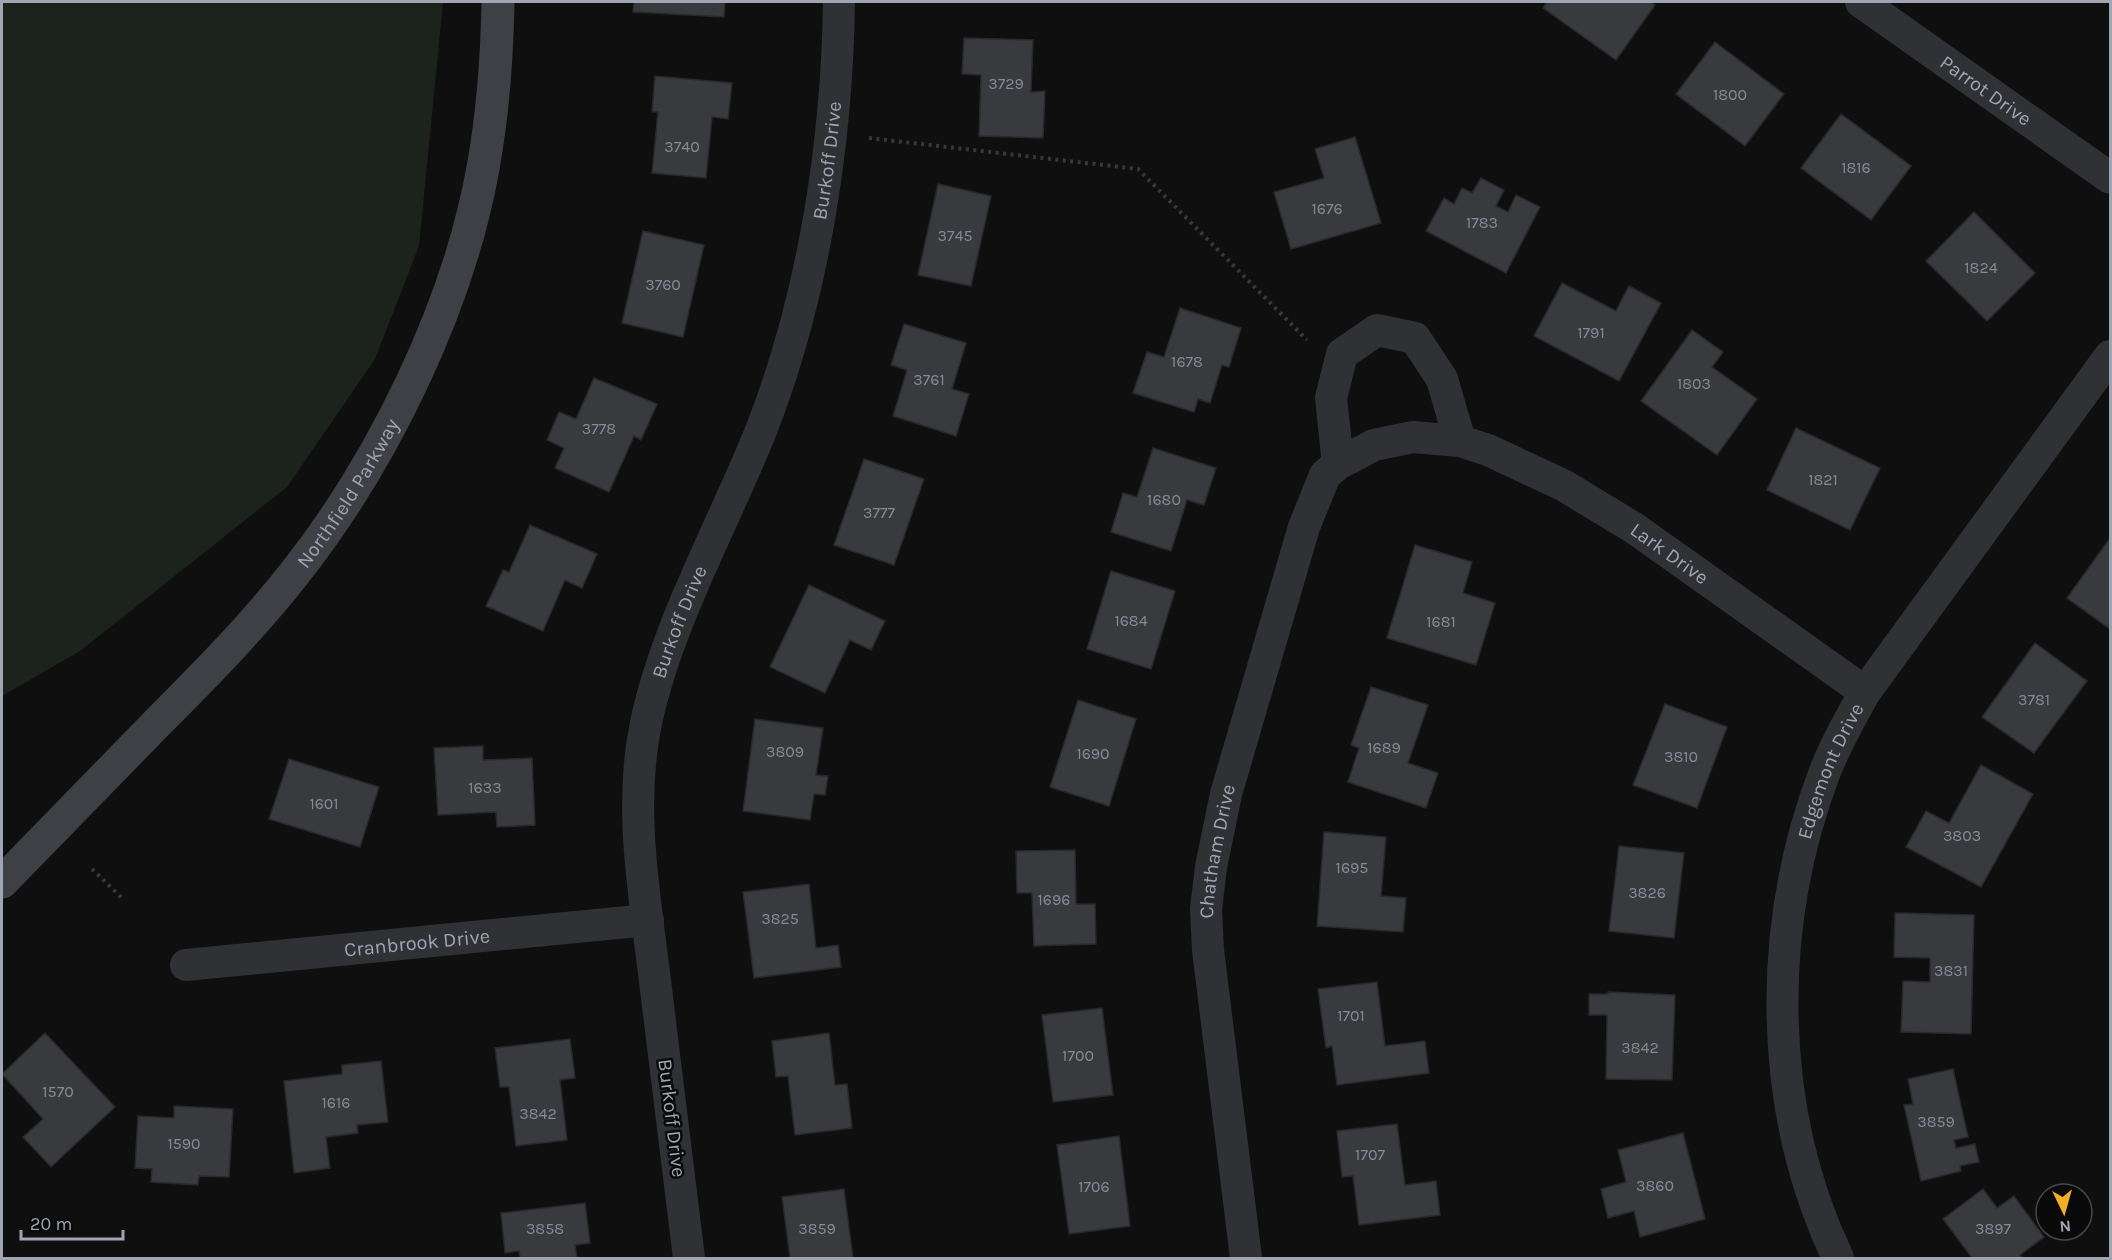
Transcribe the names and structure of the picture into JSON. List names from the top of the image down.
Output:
{
  "streets": {
    "street": [
      "Parrot Drive",
      "Burkoff Drive",
      "Northfield Parkway",
      "Lark Drive",
      "Edgemont Drive",
      "Chatham Drive",
      "Cranbrook Drive"
    ]
  },
  "crossings": [
    ["Burkoff Drive", "Cranbrook Drive"],
    ["Lark Drive", "Edgemont Drive"],
    ["Lark Drive", "Chatham Drive"]
  ],
  "house_numbers": [
    "3729",
    "1800",
    "3740",
    "1816",
    "1676",
    "1783",
    "3745",
    "1824",
    "3760",
    "1791",
    "1678",
    "3761",
    "1803",
    "3778",
    "1821",
    "1680",
    "3777",
    "1684",
    "1681",
    "3781",
    "1689",
    "3809",
    "1690",
    "3810",
    "1633",
    "1601",
    "3803",
    "1695",
    "3826",
    "1696",
    "3825",
    "3831",
    "1701",
    "3842",
    "1700",
    "1570",
    "1616",
    "3842",
    "3859",
    "1590",
    "1707",
    "3860",
    "1706",
    "3858",
    "3859",
    "3897"
  ],
  "scale_bar": "20 m",
  "north": "bottom"
}
